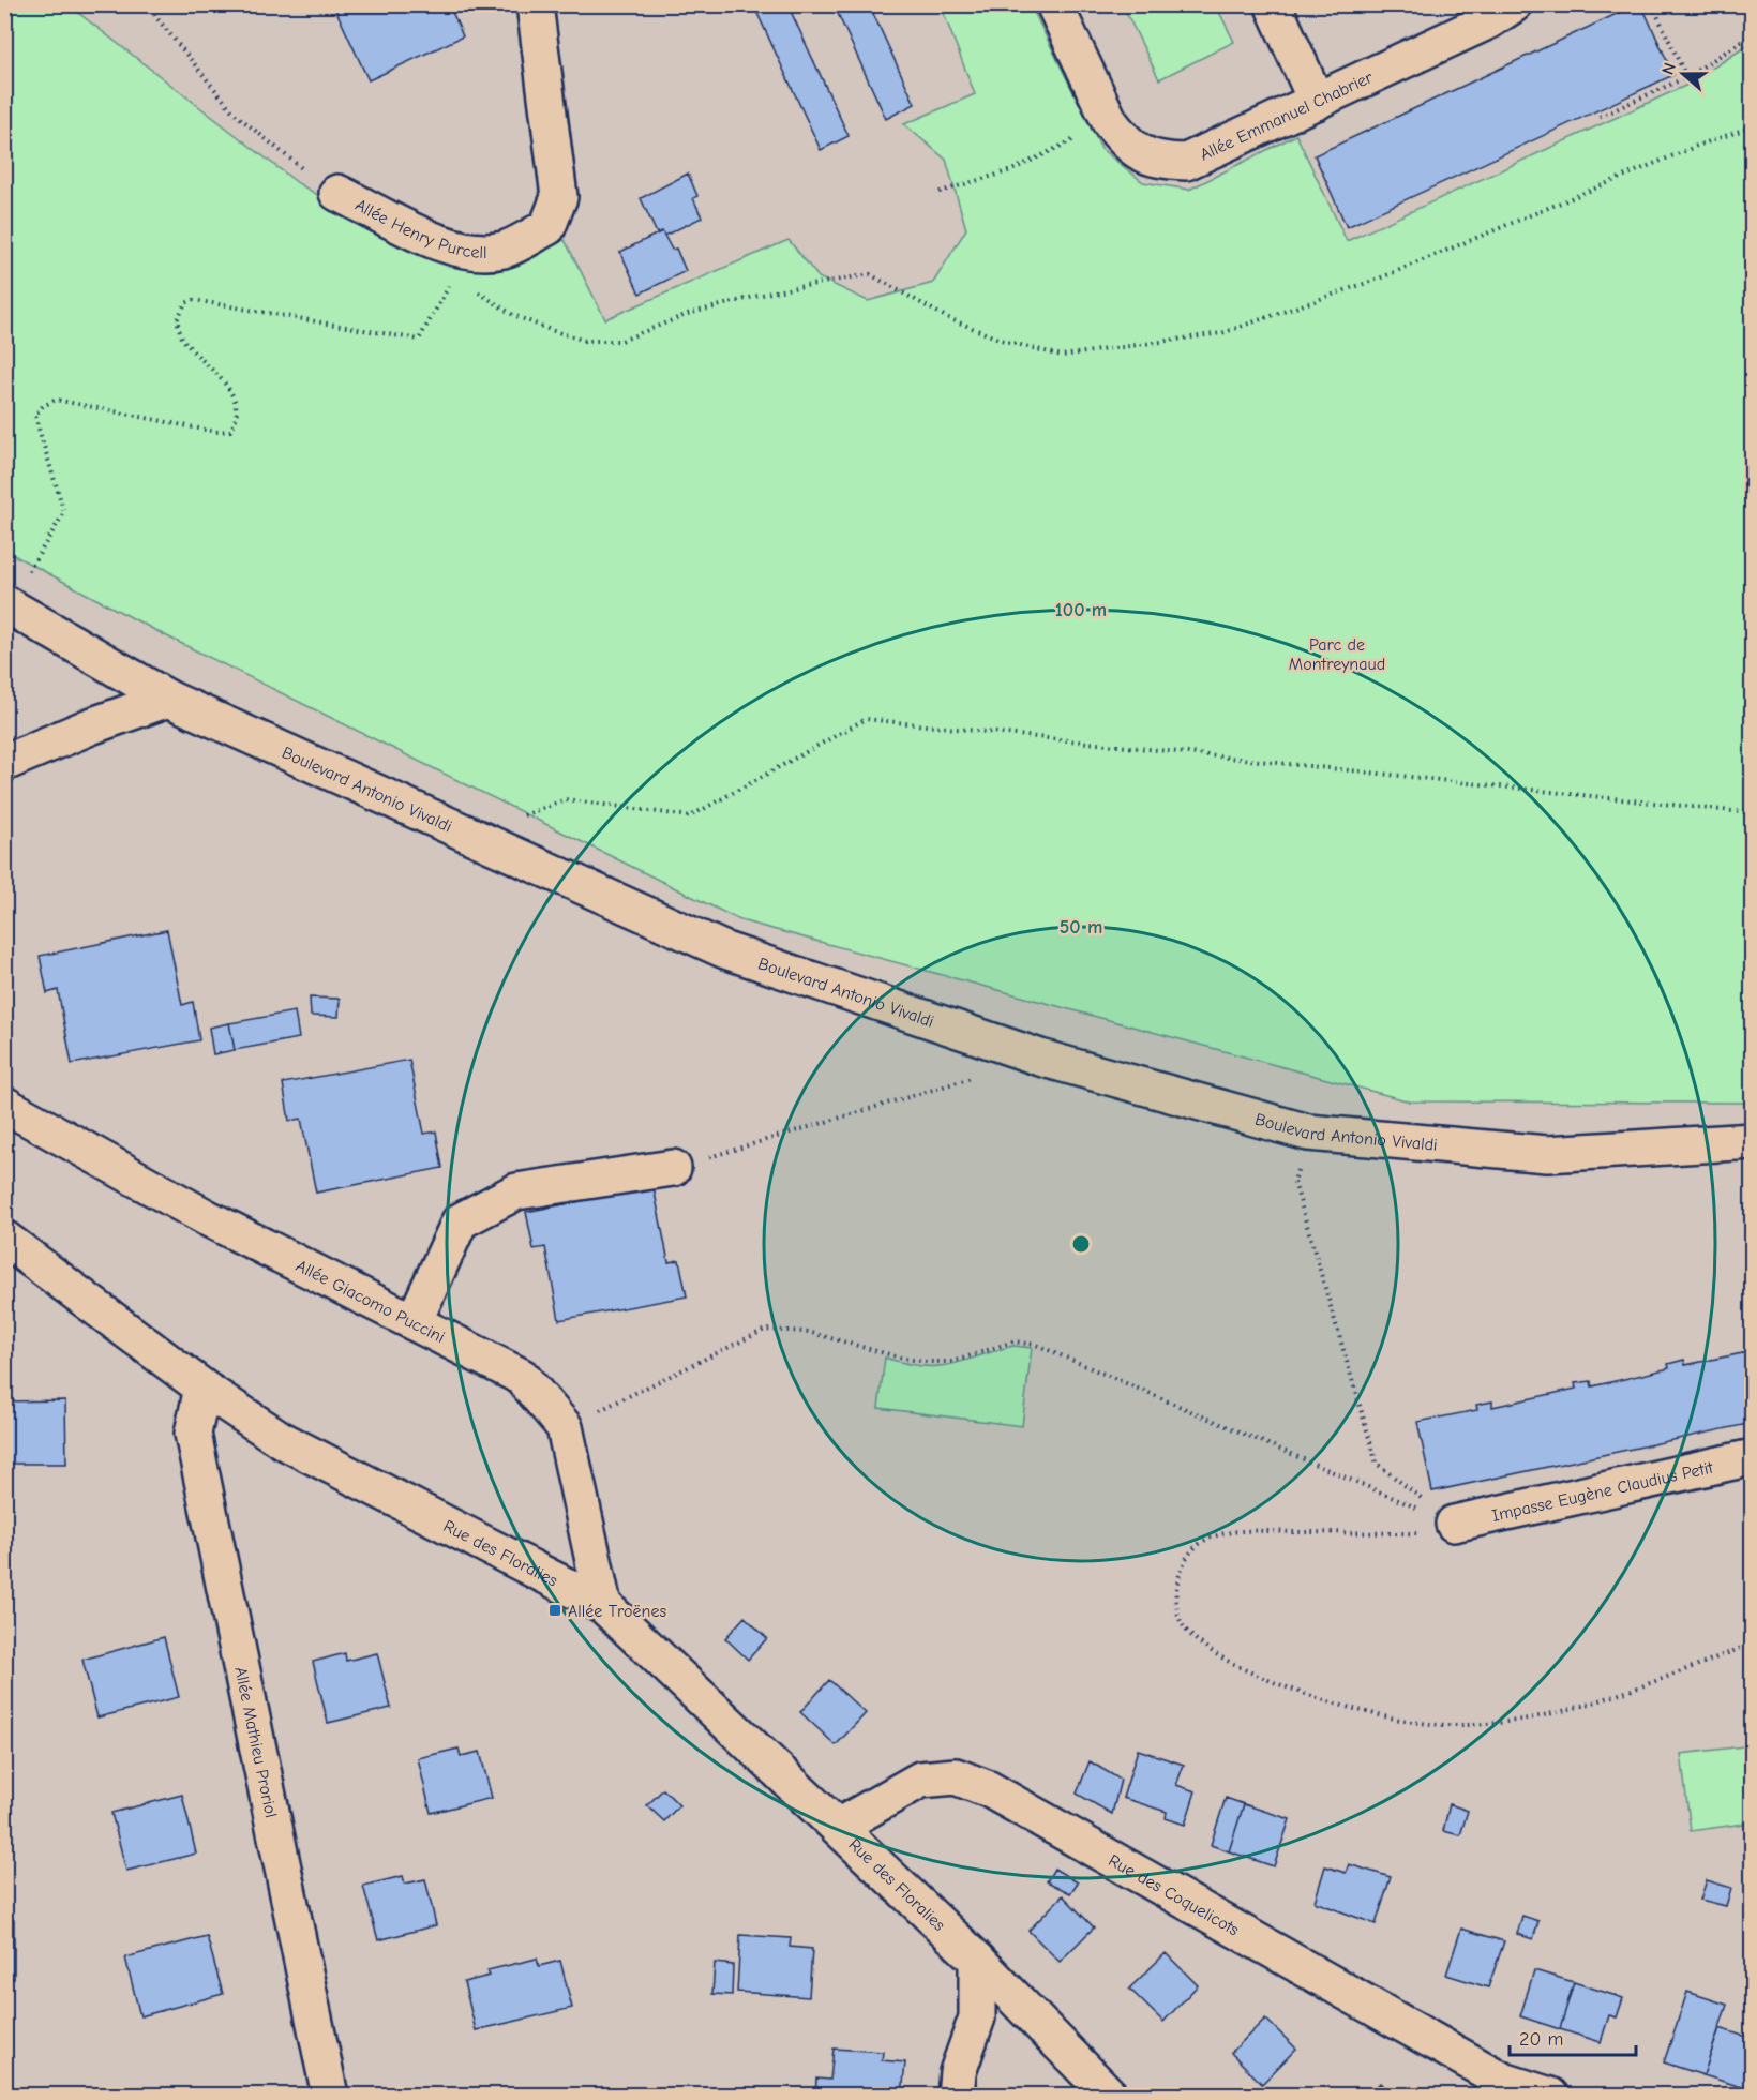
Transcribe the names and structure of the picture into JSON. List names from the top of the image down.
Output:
{
  "streets": {
    "street": [
      "Allée Emmanuel Chabrier",
      "Allée Henry Purcell",
      "Boulevard Antonio Vivaldi",
      "Allée Giacomo Puccini",
      "Impasse Eugène Claudius Petit",
      "Rue des Floralies",
      "Allée Mathieu Proriol",
      "Rue des Coquelicots"
    ]
  },
  "crossings": [
    ["Allée Giacomo Puccini", "Rue des Floralies"],
    ["Rue des Floralies", "Allée Mathieu Proriol"],
    ["Rue des Floralies", "Rue des Coquelicots"]
  ],
  "parks": ["Parc de Montreynaud"],
  "places": {
    "transit": ["Allée Troënes"]
  },
  "scale_bar": "20 m",
  "north": "left",
  "rings": ["100 m", "50 m"]
}
